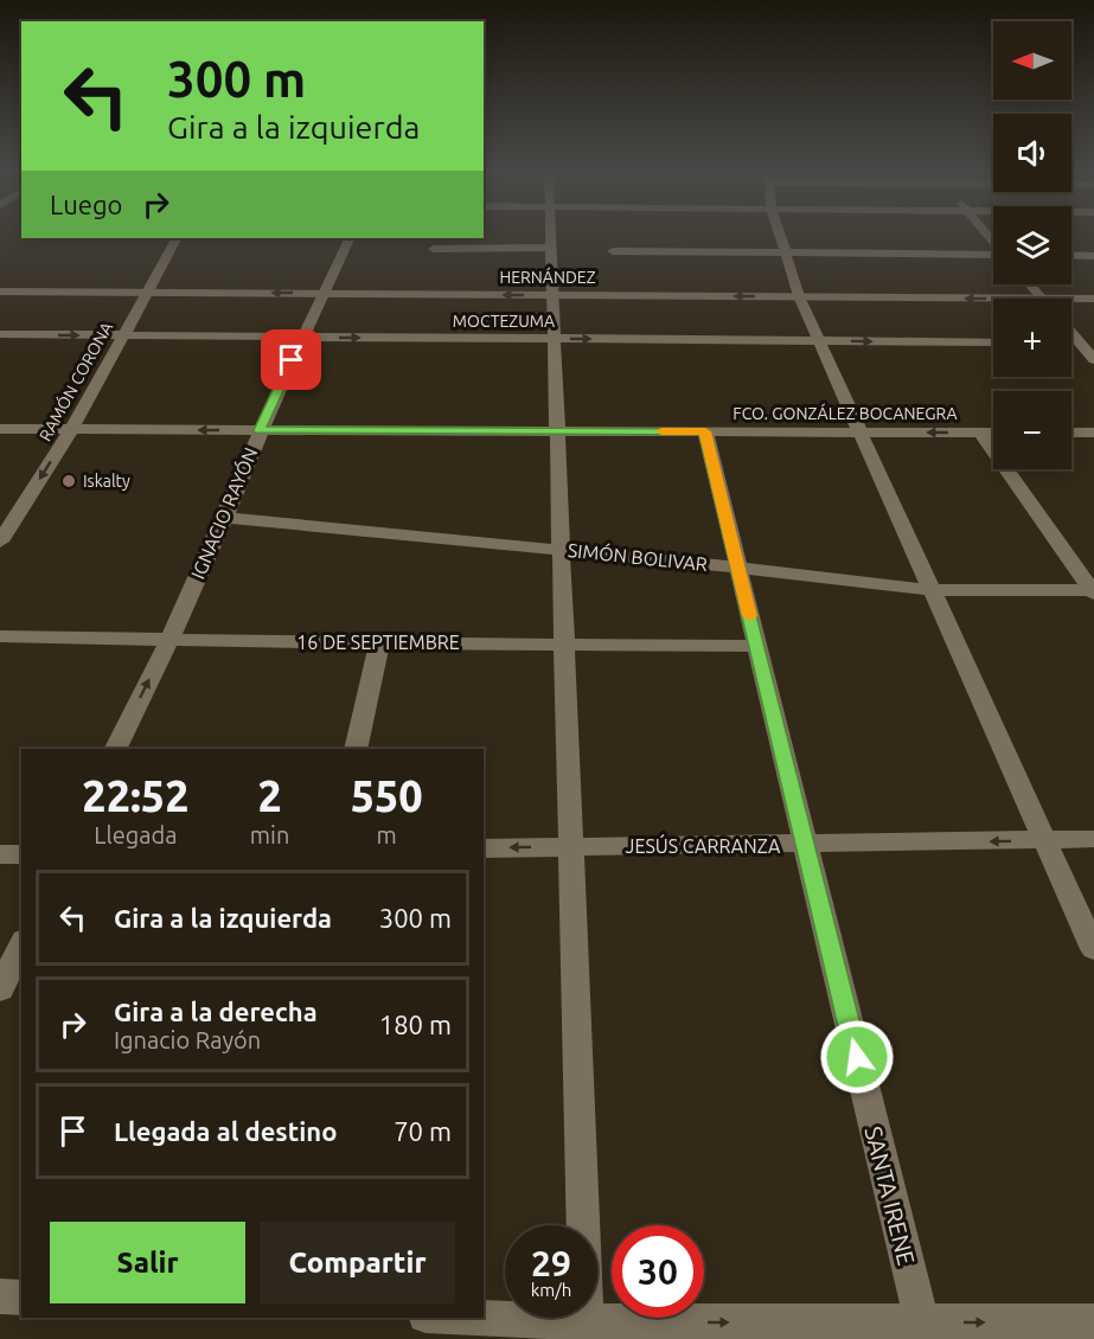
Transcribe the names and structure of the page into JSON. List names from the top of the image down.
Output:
{
  "streets": {
    "street": [
      "HERNÁNDEZ",
      "MOCTEZUMA",
      "RAMÓN CORONA",
      "FCO. GONZÁLEZ BOCANEGRA",
      "IGNACIO RAYÓN",
      "SIMÓN BOLIVAR",
      "16 DE SEPTIEMBRE",
      "JESÚS CARRANZA",
      "SANTA IRENE"
    ]
  },
  "crossings": [
    ["HERNÁNDEZ", "RAMÓN CORONA"],
    ["HERNÁNDEZ", "IGNACIO RAYÓN"],
    ["MOCTEZUMA", "RAMÓN CORONA"],
    ["MOCTEZUMA", "IGNACIO RAYÓN"],
    ["RAMÓN CORONA", "FCO. GONZÁLEZ BOCANEGRA"],
    ["FCO. GONZÁLEZ BOCANEGRA", "IGNACIO RAYÓN"],
    ["FCO. GONZÁLEZ BOCANEGRA", "SANTA IRENE"],
    ["IGNACIO RAYÓN", "SIMÓN BOLIVAR"],
    ["IGNACIO RAYÓN", "16 DE SEPTIEMBRE"],
    ["SIMÓN BOLIVAR", "SANTA IRENE"],
    ["16 DE SEPTIEMBRE", "SANTA IRENE"],
    ["JESÚS CARRANZA", "SANTA IRENE"]
  ],
  "one_way": ["RAMÓN CORONA", "JESÚS CARRANZA"],
  "places": ["Iskalty"],
  "north": "left",
  "page": {
    "map_buttons": ["+", "−"],
    "turn": ["300 m", "Gira a la izquierda"],
    "then": "Luego",
    "eta": [
      "22:52",
      "Llegada",
      "2",
      "min",
      "550",
      "m"
    ],
    "list": [
      {
        "name": "Gira a la izquierda",
        "value": "300 m"
      },
      {
        "name": "Gira a la derecha",
        "note": "Ignacio Rayón",
        "value": "180 m"
      },
      {
        "name": "Llegada al destino",
        "value": "70 m"
      }
    ],
    "buttons": ["Salir", "Compartir"],
    "speed": "29 km/h",
    "limit": "30"
  }
}
